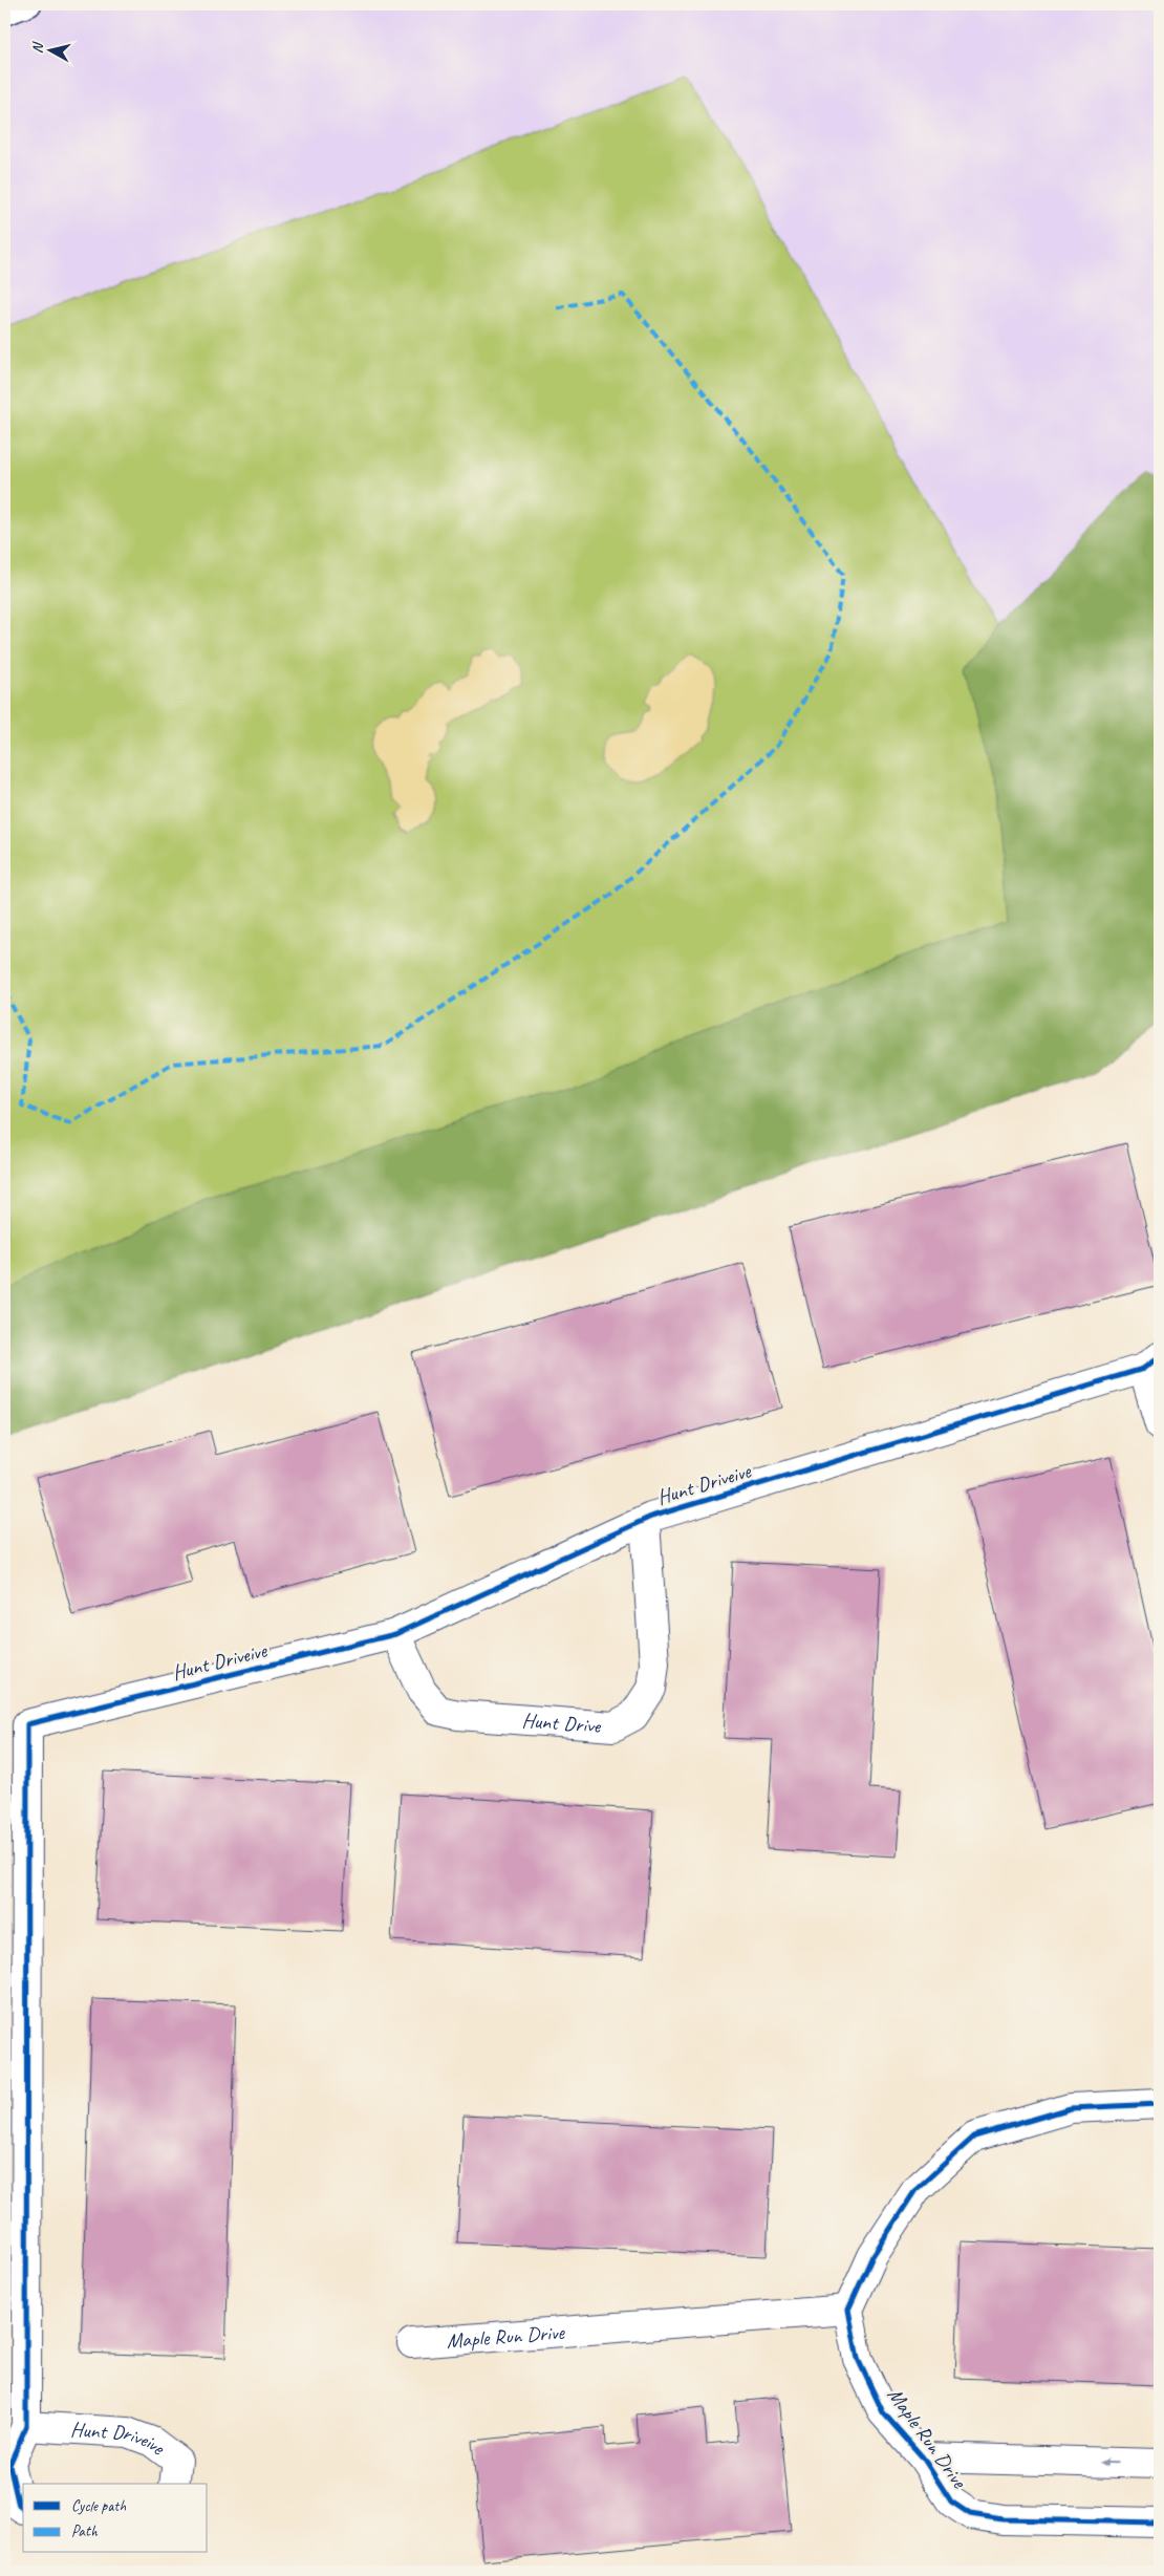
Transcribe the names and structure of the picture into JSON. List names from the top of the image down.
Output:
{
  "streets": {
    "street": ["Hunt Driveive", "Hunt Drive", "Maple Run Drive"]
  },
  "crossings": [
    ["Hunt Driveive", "Hunt Drive"]
  ],
  "legend": ["Cycle path", "Path"],
  "north": "left"
}
